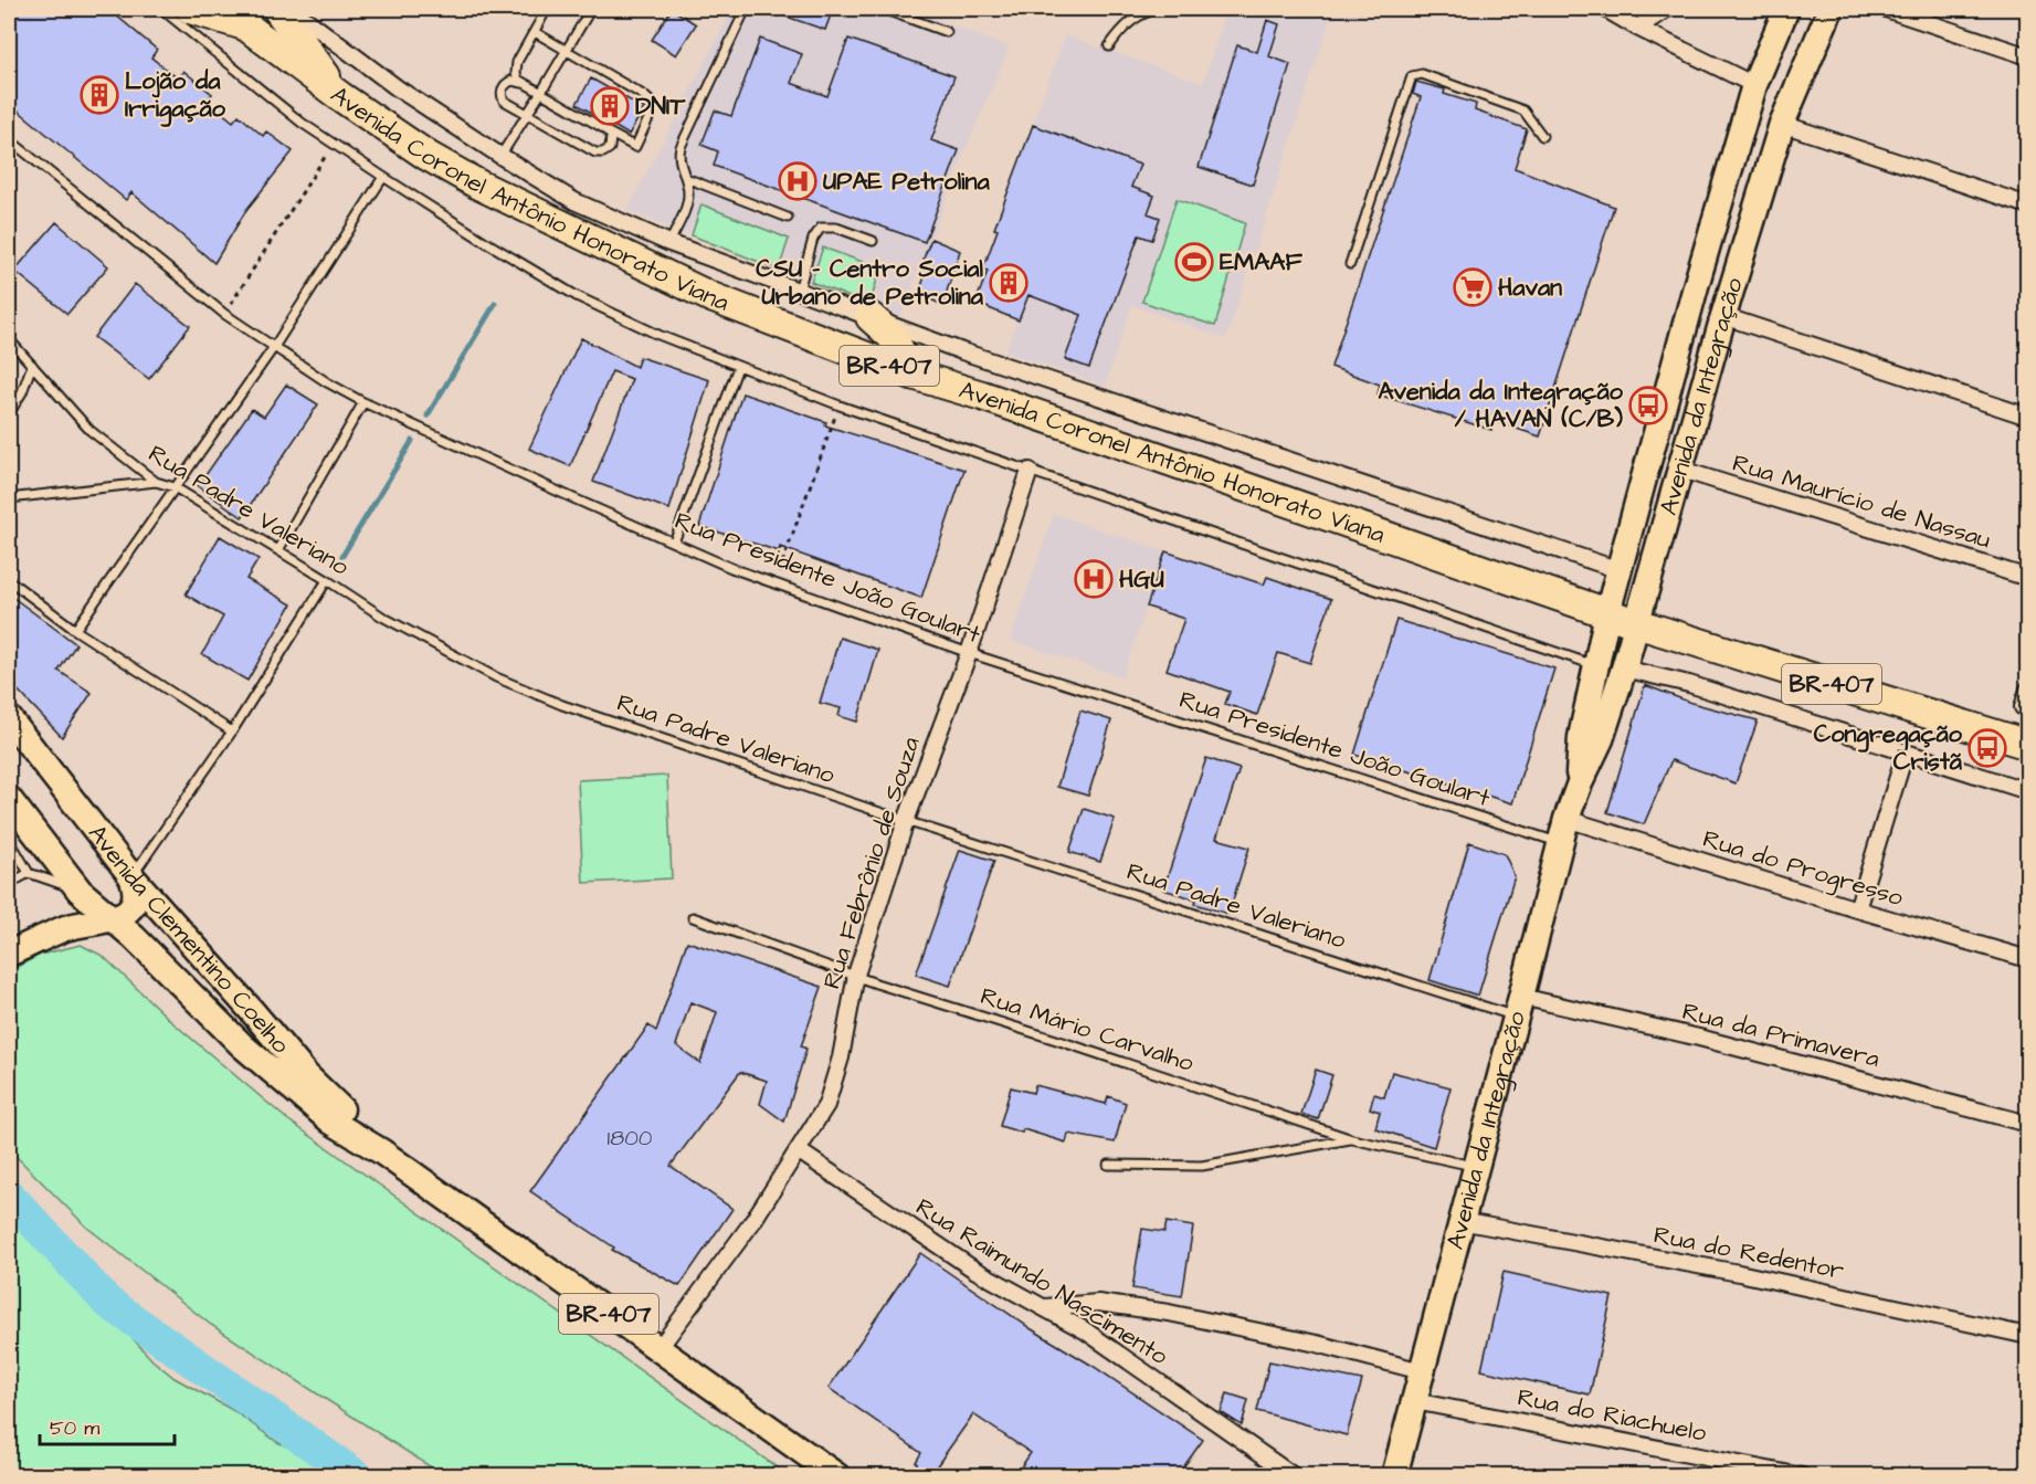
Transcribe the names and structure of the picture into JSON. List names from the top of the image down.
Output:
{
  "streets": {
    "highway": ["Avenida Coronel Antônio Honorato Viana", "BR-407"],
    "main road": ["Avenida da Integração", "Avenida Clementino Coelho"],
    "street": [
      "Rua Maurício de Nassau",
      "Rua Febrônio de Souza",
      "Rua do Progresso",
      "Rua da Primavera",
      "Rua do Redentor",
      "Rua Raimundo Nascimento",
      "Rua do Riachuelo"
    ],
    "lane": ["Rua Padre Valeriano", "Rua Presidente João Goulart", "Rua Mário Carvalho"]
  },
  "crossings": [
    ["Avenida Coronel Antônio Honorato Viana", "BR-407"],
    ["Avenida Coronel Antônio Honorato Viana", "Avenida da Integração"],
    ["BR-407", "Avenida Clementino Coelho"],
    ["Avenida da Integração", "Rua Maurício de Nassau"],
    ["Avenida da Integração", "Rua Padre Valeriano"],
    ["Avenida da Integração", "Rua Presidente João Goulart"],
    ["Avenida da Integração", "Rua do Progresso"],
    ["Avenida da Integração", "Rua Mário Carvalho"],
    ["Avenida da Integração", "Rua da Primavera"],
    ["Avenida da Integração", "Rua do Redentor"],
    ["Avenida da Integração", "Rua do Riachuelo"],
    ["Rua Padre Valeriano", "Rua Febrônio de Souza"],
    ["Rua Padre Valeriano", "Rua da Primavera"],
    ["Rua Presidente João Goulart", "Rua Febrônio de Souza"],
    ["Rua Presidente João Goulart", "Rua do Progresso"],
    ["Rua Febrônio de Souza", "Avenida Clementino Coelho"],
    ["Rua Febrônio de Souza", "Rua Mário Carvalho"],
    ["Rua Febrônio de Souza", "Rua Raimundo Nascimento"]
  ],
  "places": {
    "building": ["Lojão da Irrigação", "DNIT", "CSU - Centro Social Urbano de Petrolina"],
    "hospital": ["UPAE Petrolina", "HGU"],
    "sports": ["EMAAF"],
    "supermarket": ["Havan"],
    "bus stop": ["Avenida da Integração / HAVAN (C/B)", "Congregação Cristã"]
  },
  "house_numbers": ["1800"],
  "scale_bar": "50 m"
}
